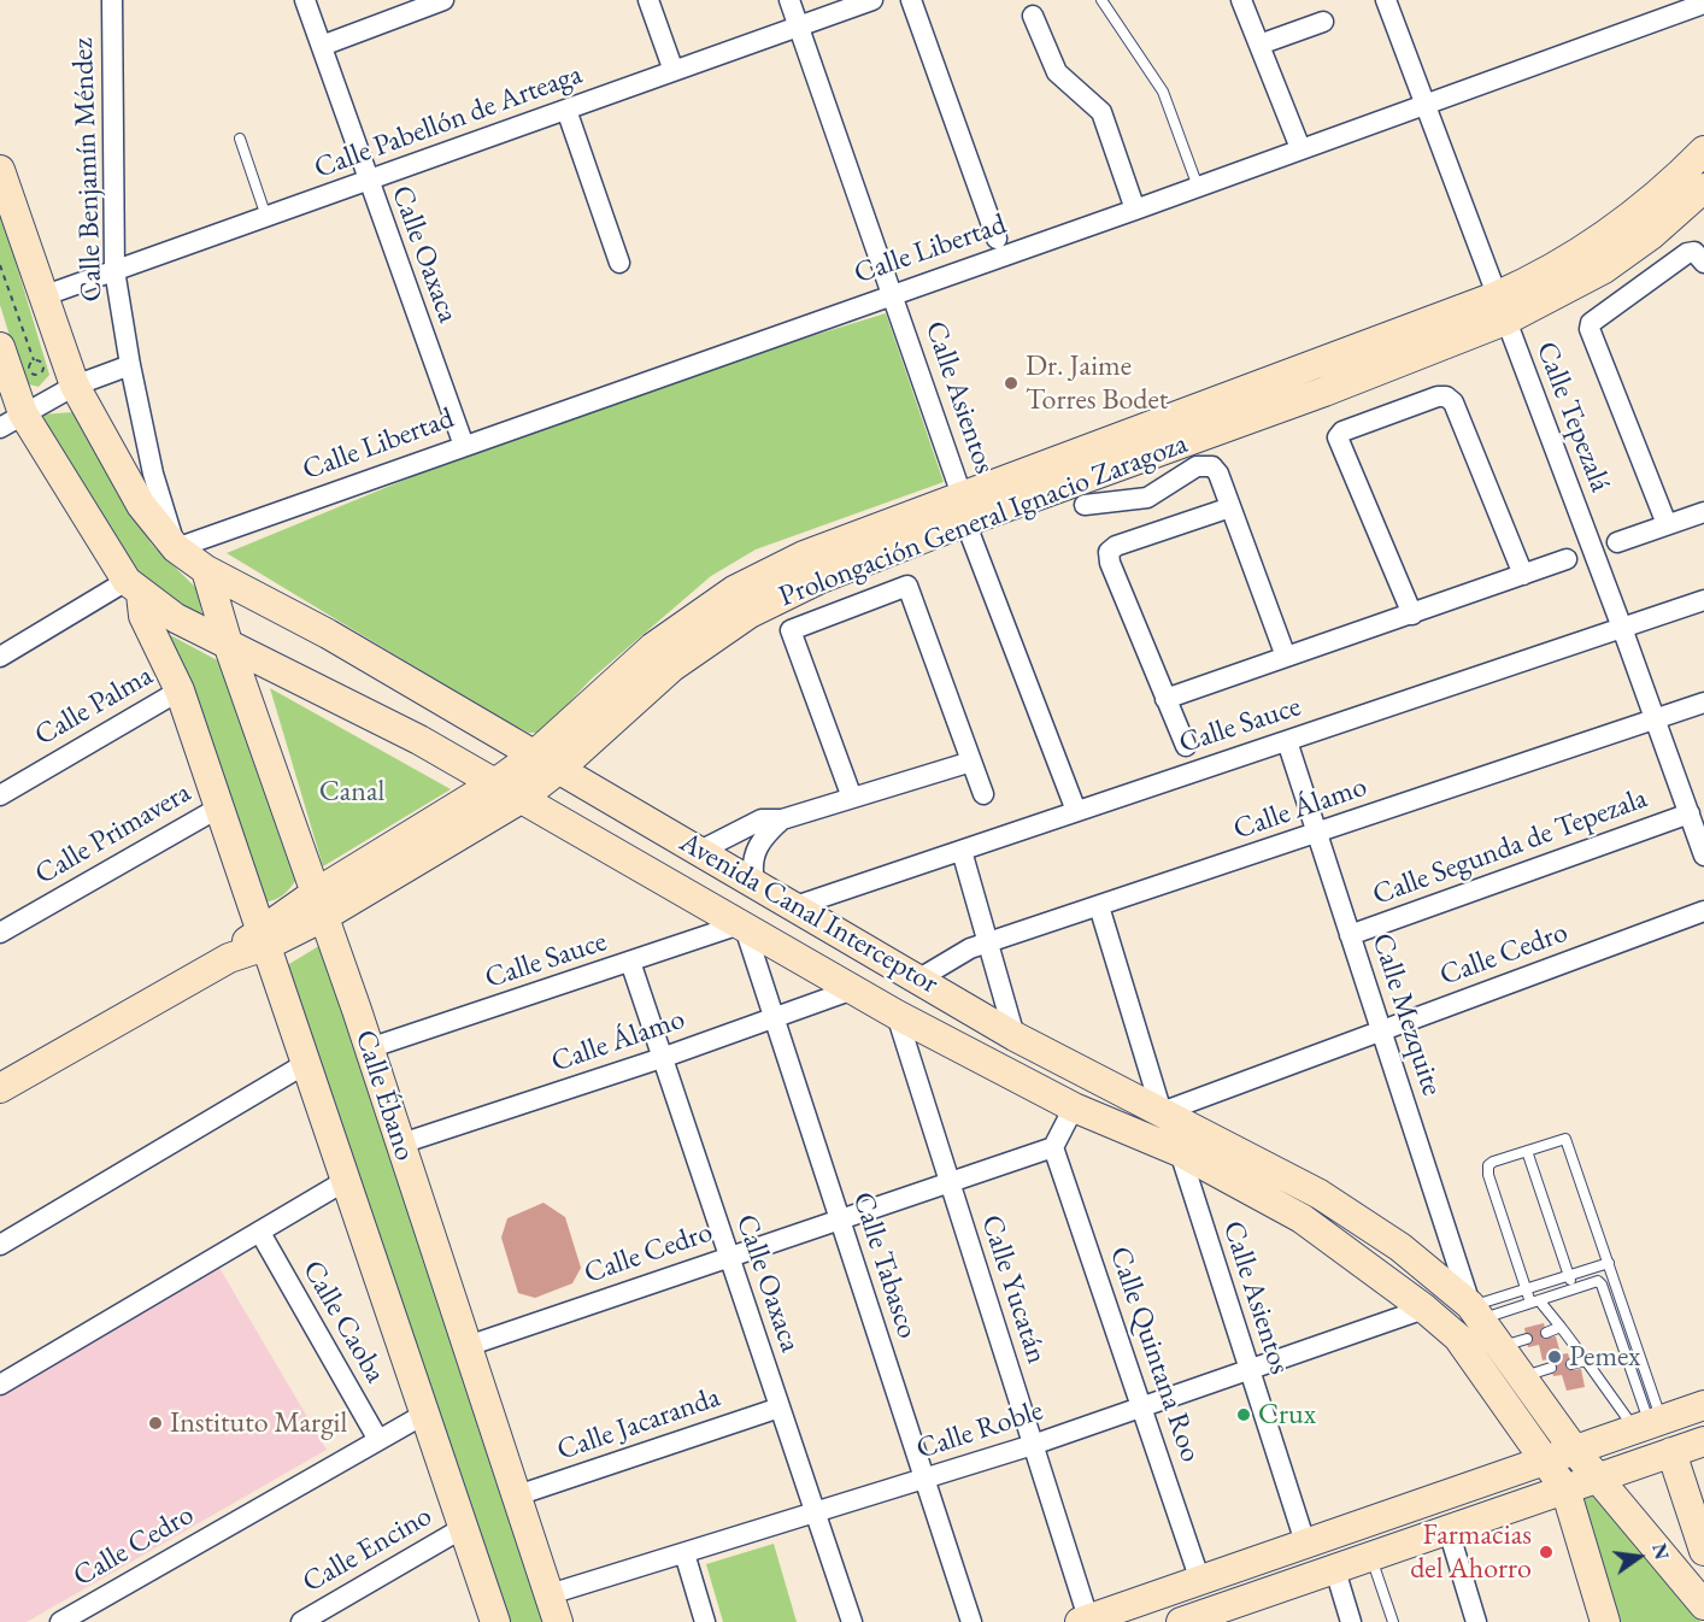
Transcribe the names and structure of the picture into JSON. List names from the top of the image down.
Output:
{
  "streets": {
    "main road": ["Prolongación General Ignacio Zaragoza", "Avenida Canal Interceptor", "Calle Ébano"],
    "street": [
      "Calle Pabellón de Arteaga",
      "Calle Benjamín Méndez",
      "Calle Libertad",
      "Calle Oaxaca",
      "Calle Asientos",
      "Calle Tepezalá",
      "Calle Palma",
      "Calle Sauce",
      "Calle Álamo",
      "Calle Primavera",
      "Calle Segunda de Tepezala",
      "Calle Cedro",
      "Calle Mezquite",
      "Calle Tabasco",
      "Calle Yucatán",
      "Calle Caoba",
      "Calle Quintana Roo",
      "Calle Jacaranda",
      "Calle Roble",
      "Calle Encino"
    ]
  },
  "crossings": [
    ["Calle Pabellón de Arteaga", "Calle Benjamín Méndez"],
    ["Calle Pabellón de Arteaga", "Calle Oaxaca"],
    ["Calle Pabellón de Arteaga", "Calle Asientos"],
    ["Calle Pabellón de Arteaga", "Avenida Canal Interceptor"],
    ["Calle Benjamín Méndez", "Calle Libertad"],
    ["Calle Benjamín Méndez", "Avenida Canal Interceptor"],
    ["Calle Libertad", "Calle Oaxaca"],
    ["Calle Libertad", "Calle Asientos"],
    ["Calle Libertad", "Calle Tepezalá"],
    ["Calle Libertad", "Avenida Canal Interceptor"],
    ["Calle Oaxaca", "Calle Sauce"],
    ["Calle Oaxaca", "Calle Álamo"],
    ["Calle Oaxaca", "Calle Cedro"],
    ["Calle Oaxaca", "Calle Jacaranda"],
    ["Calle Oaxaca", "Calle Roble"],
    ["Calle Asientos", "Prolongación General Ignacio Zaragoza"],
    ["Calle Asientos", "Calle Sauce"],
    ["Calle Asientos", "Avenida Canal Interceptor"],
    ["Calle Asientos", "Calle Roble"],
    ["Calle Tepezalá", "Prolongación General Ignacio Zaragoza"],
    ["Calle Tepezalá", "Calle Sauce"],
    ["Calle Tepezalá", "Calle Álamo"],
    ["Calle Tepezalá", "Calle Segunda de Tepezala"],
    ["Prolongación General Ignacio Zaragoza", "Avenida Canal Interceptor"],
    ["Prolongación General Ignacio Zaragoza", "Calle Ébano"],
    ["Calle Sauce", "Avenida Canal Interceptor"],
    ["Calle Sauce", "Calle Mezquite"],
    ["Calle Sauce", "Calle Ébano"],
    ["Calle Sauce", "Calle Tabasco"],
    ["Calle Álamo", "Avenida Canal Interceptor"],
    ["Calle Álamo", "Calle Mezquite"],
    ["Calle Álamo", "Calle Ébano"],
    ["Calle Álamo", "Calle Tabasco"],
    ["Calle Segunda de Tepezala", "Calle Mezquite"],
    ["Avenida Canal Interceptor", "Calle Cedro"],
    ["Avenida Canal Interceptor", "Calle Mezquite"],
    ["Avenida Canal Interceptor", "Calle Ébano"],
    ["Avenida Canal Interceptor", "Calle Tabasco"],
    ["Avenida Canal Interceptor", "Calle Yucatán"],
    ["Avenida Canal Interceptor", "Calle Roble"],
    ["Calle Cedro", "Calle Mezquite"],
    ["Calle Cedro", "Calle Ébano"],
    ["Calle Cedro", "Calle Tabasco"],
    ["Calle Cedro", "Calle Yucatán"],
    ["Calle Cedro", "Calle Caoba"],
    ["Calle Cedro", "Calle Quintana Roo"],
    ["Calle Ébano", "Calle Jacaranda"],
    ["Calle Ébano", "Calle Roble"],
    ["Calle Tabasco", "Calle Roble"],
    ["Calle Yucatán", "Calle Roble"],
    ["Calle Quintana Roo", "Calle Roble"]
  ],
  "parks": ["Canal"],
  "places": [
    "Dr. Jaime Torres Bodet",
    "Pemex",
    "Crux",
    "Instituto Margil",
    "Farmacias del Ahorro"
  ],
  "north": "right"
}
